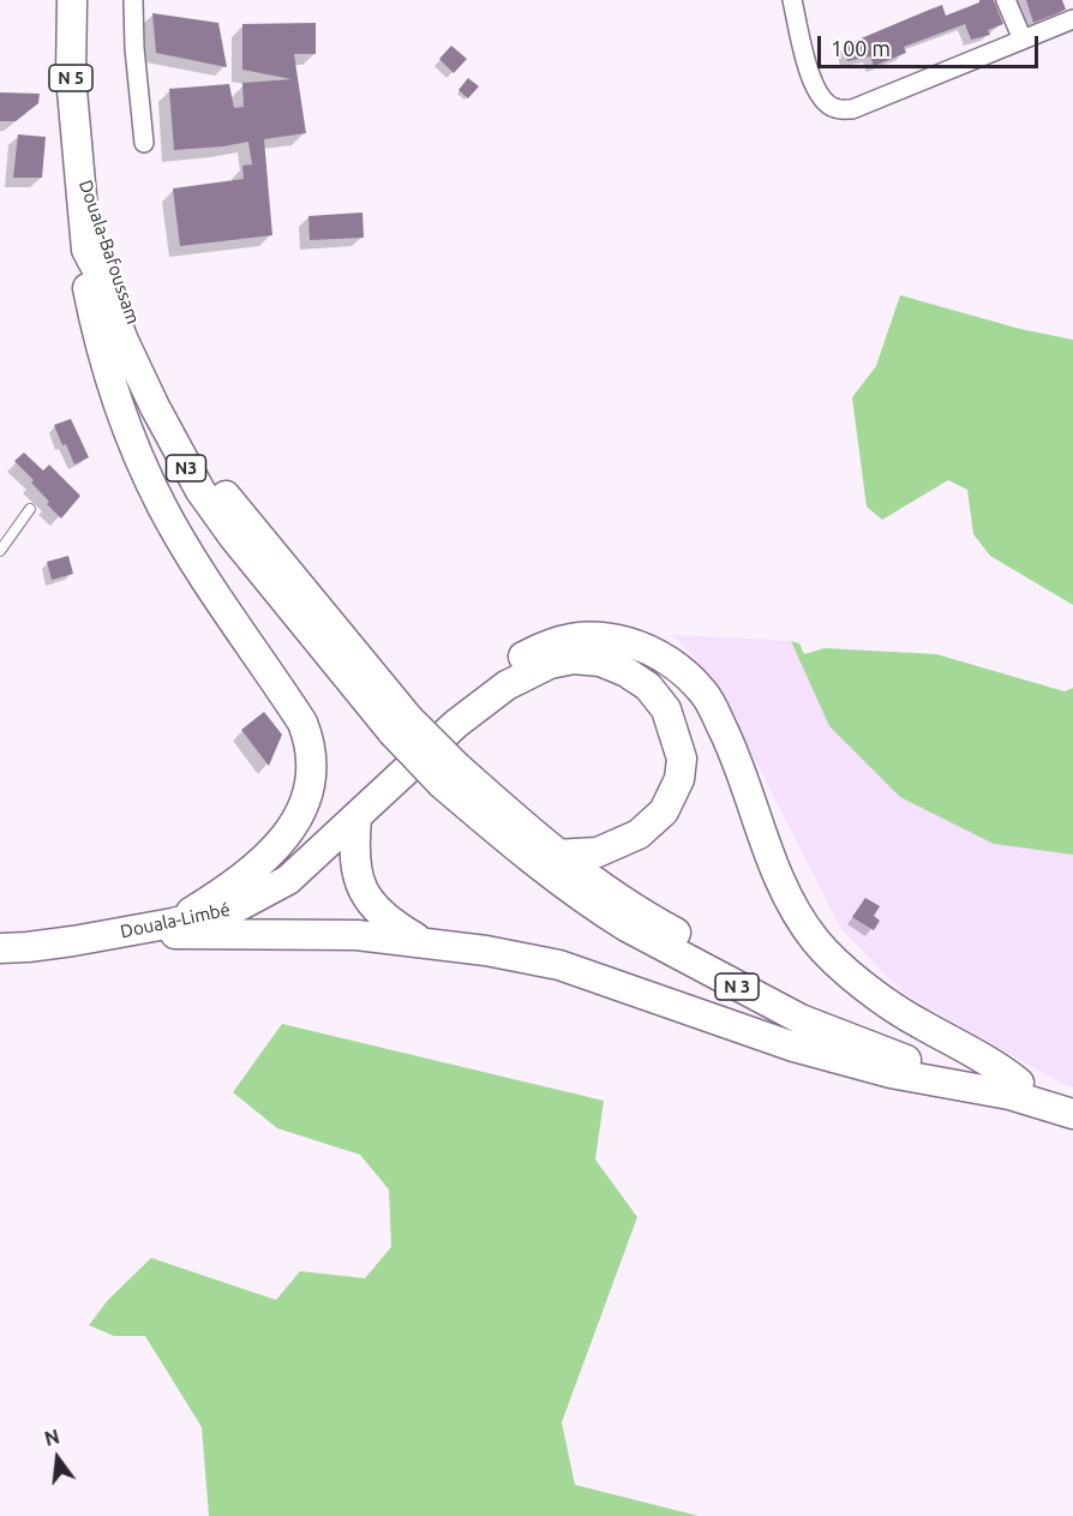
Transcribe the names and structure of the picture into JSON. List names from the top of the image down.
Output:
{
  "streets": {
    "highway": [
      "N 5",
      "Douala-Bafoussam",
      "N3",
      "Douala-Limbé",
      "N 3"
    ]
  },
  "crossings": [
    ["N 5", "Douala-Bafoussam"],
    ["Douala-Bafoussam", "N 3"]
  ],
  "scale_bar": "100 m",
  "north": "top"
}
